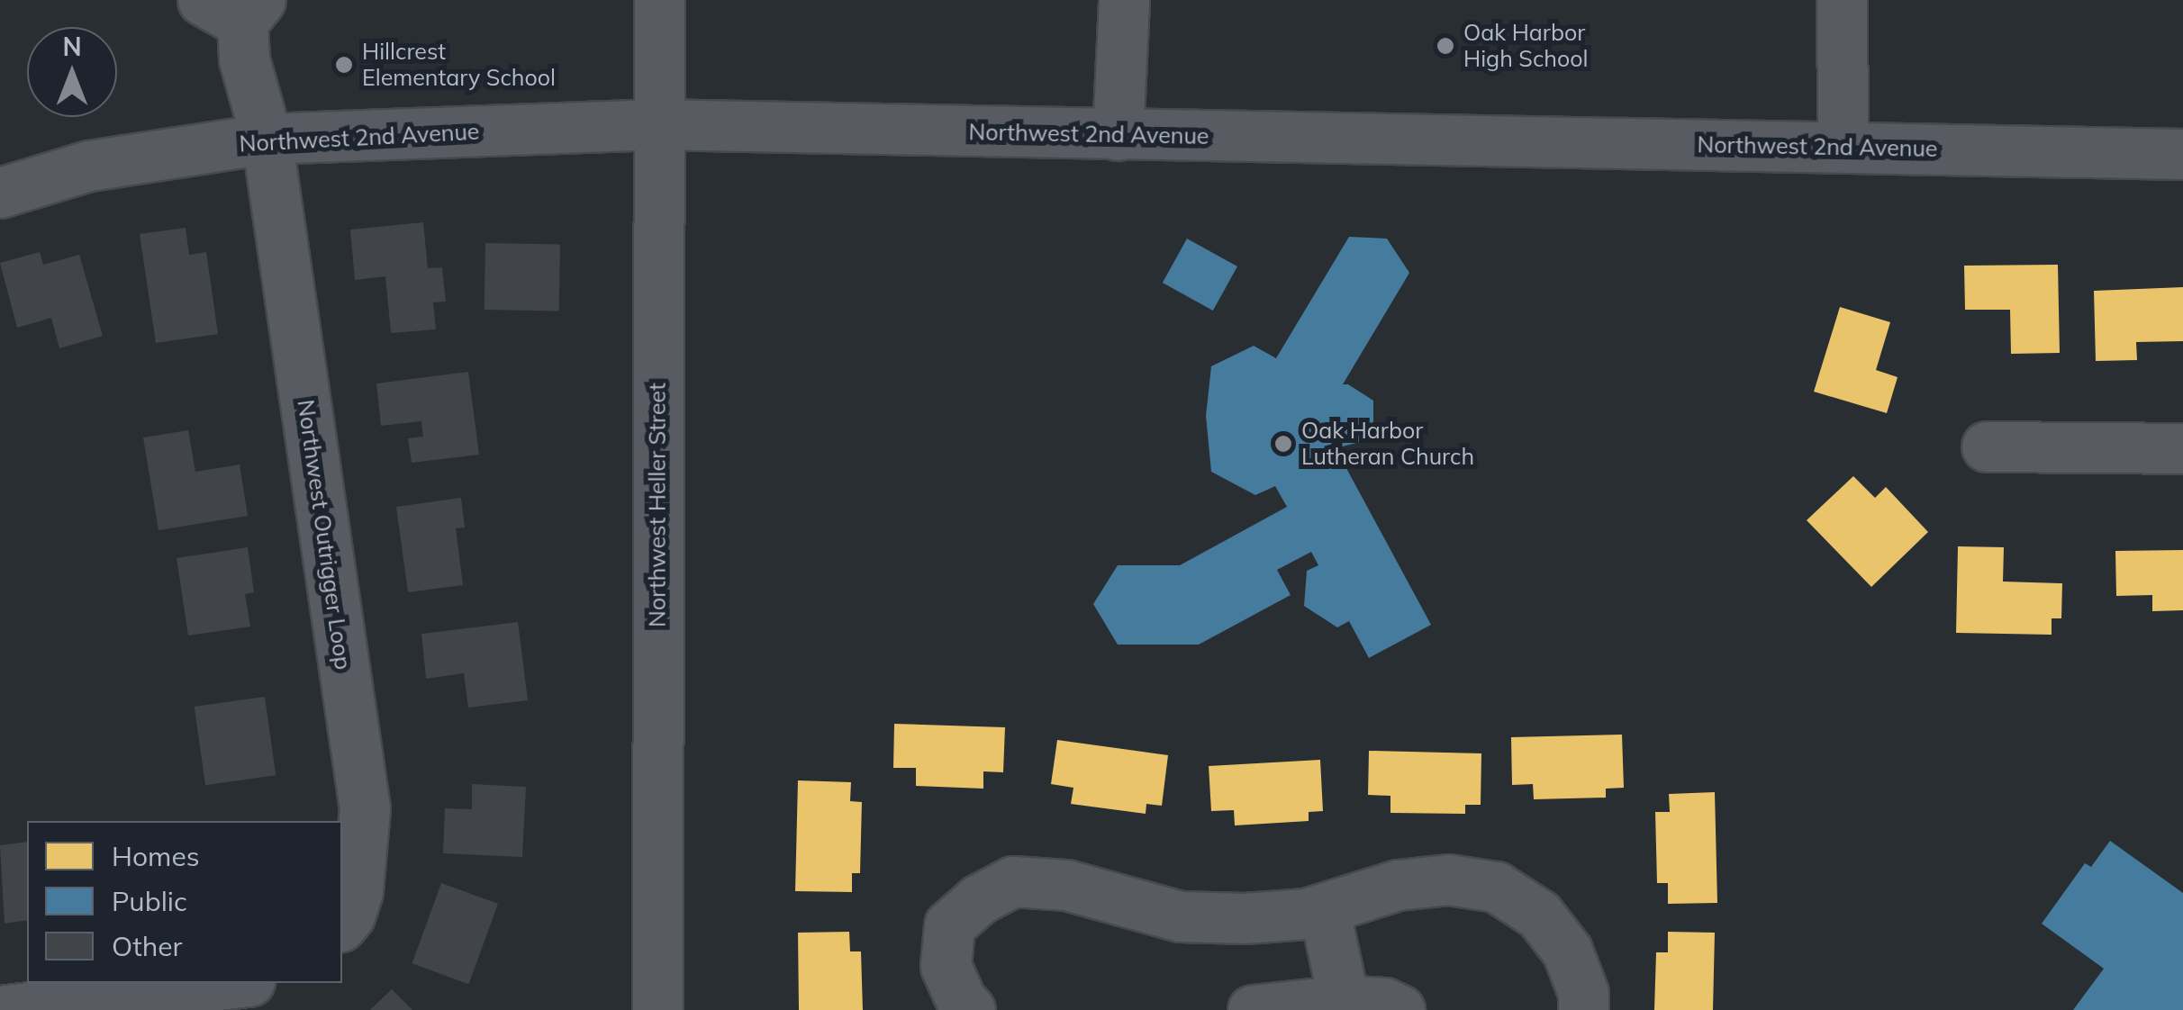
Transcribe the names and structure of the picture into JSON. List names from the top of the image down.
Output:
{
  "streets": {
    "street": ["Northwest 2nd Avenue", "Northwest Heller Street", "Northwest Outrigger Loop"]
  },
  "crossings": [
    ["Northwest 2nd Avenue", "Northwest Heller Street"],
    ["Northwest 2nd Avenue", "Northwest Outrigger Loop"]
  ],
  "places": ["Oak Harbor High School", "Hillcrest Elementary School", "Oak Harbor Lutheran Church"],
  "legend": ["Homes", "Public", "Other"],
  "north": "top"
}
